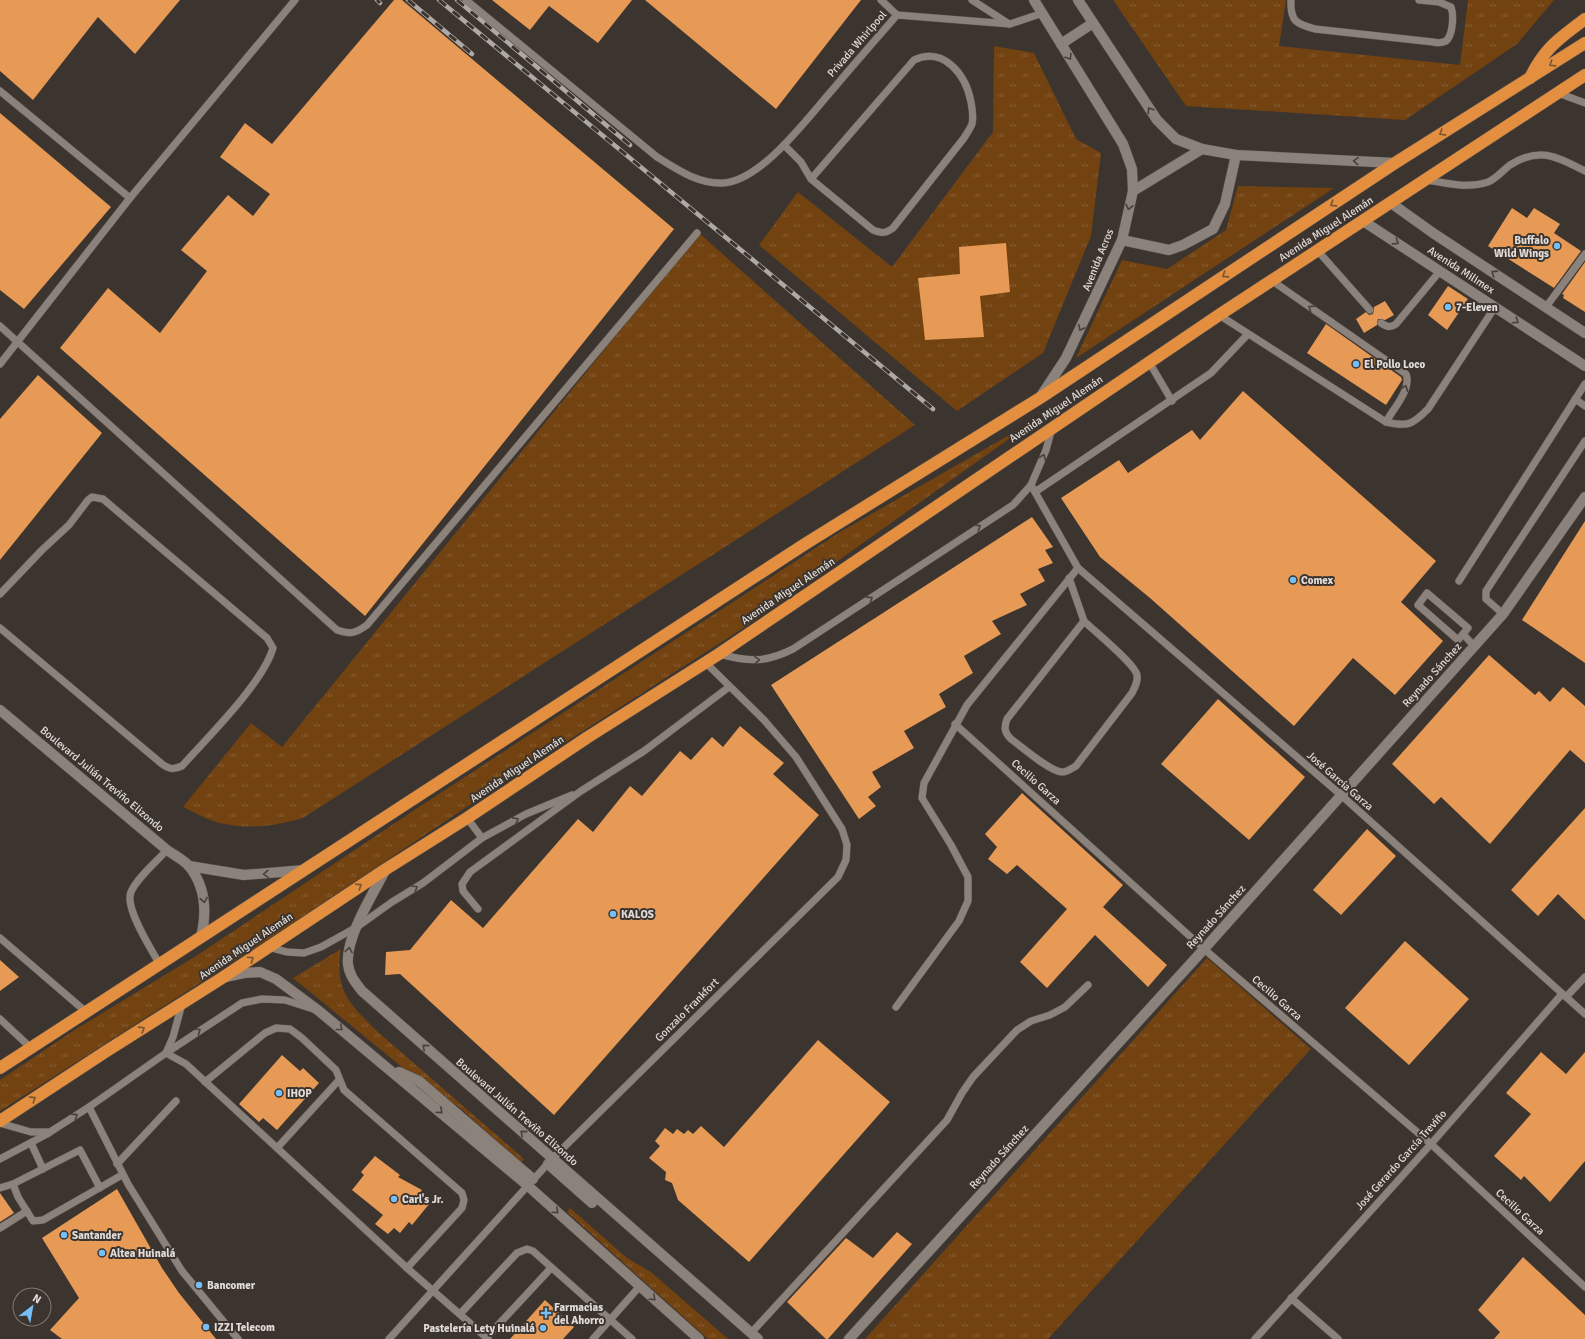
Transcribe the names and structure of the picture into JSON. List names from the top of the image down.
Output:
{
  "streets": {
    "highway": ["Avenida Miguel Alemán"],
    "street": [
      "Avenida Acros",
      "Avenida Milimex",
      "Reynado Sánchez",
      "Boulevard Julián Treviño Elizondo"
    ],
    "lane": [
      "Privada Whirlpool",
      "José García Garza",
      "Cecilio Garza",
      "Gonzalo Frankfort",
      "José Gerardo García Treviño"
    ]
  },
  "crossings": [
    ["Privada Whirlpool", "Avenida Acros"],
    ["Avenida Miguel Alemán", "Avenida Acros"],
    ["Avenida Miguel Alemán", "Avenida Milimex"],
    ["Avenida Miguel Alemán", "Boulevard Julián Treviño Elizondo"],
    ["Reynado Sánchez", "José García Garza"],
    ["Reynado Sánchez", "Cecilio Garza"],
    ["Boulevard Julián Treviño Elizondo", "Gonzalo Frankfort"],
    ["José García Garza", "José Gerardo García Treviño"],
    ["Cecilio Garza", "José Gerardo García Treviño"]
  ],
  "one_way": ["Avenida Acros"],
  "places": {
    "other": [
      "Buffalo Wild Wings",
      "7-Eleven",
      "El Pollo Loco",
      "Comex",
      "KALOS",
      "IHOP",
      "Carl's Jr.",
      "Santander",
      "Altea Huinalá",
      "Bancomer",
      "IZZI Telecom",
      "Pastelería Lety Huinalá"
    ],
    "health": ["Farmacias del Ahorro"]
  },
  "north": "top right"
}
